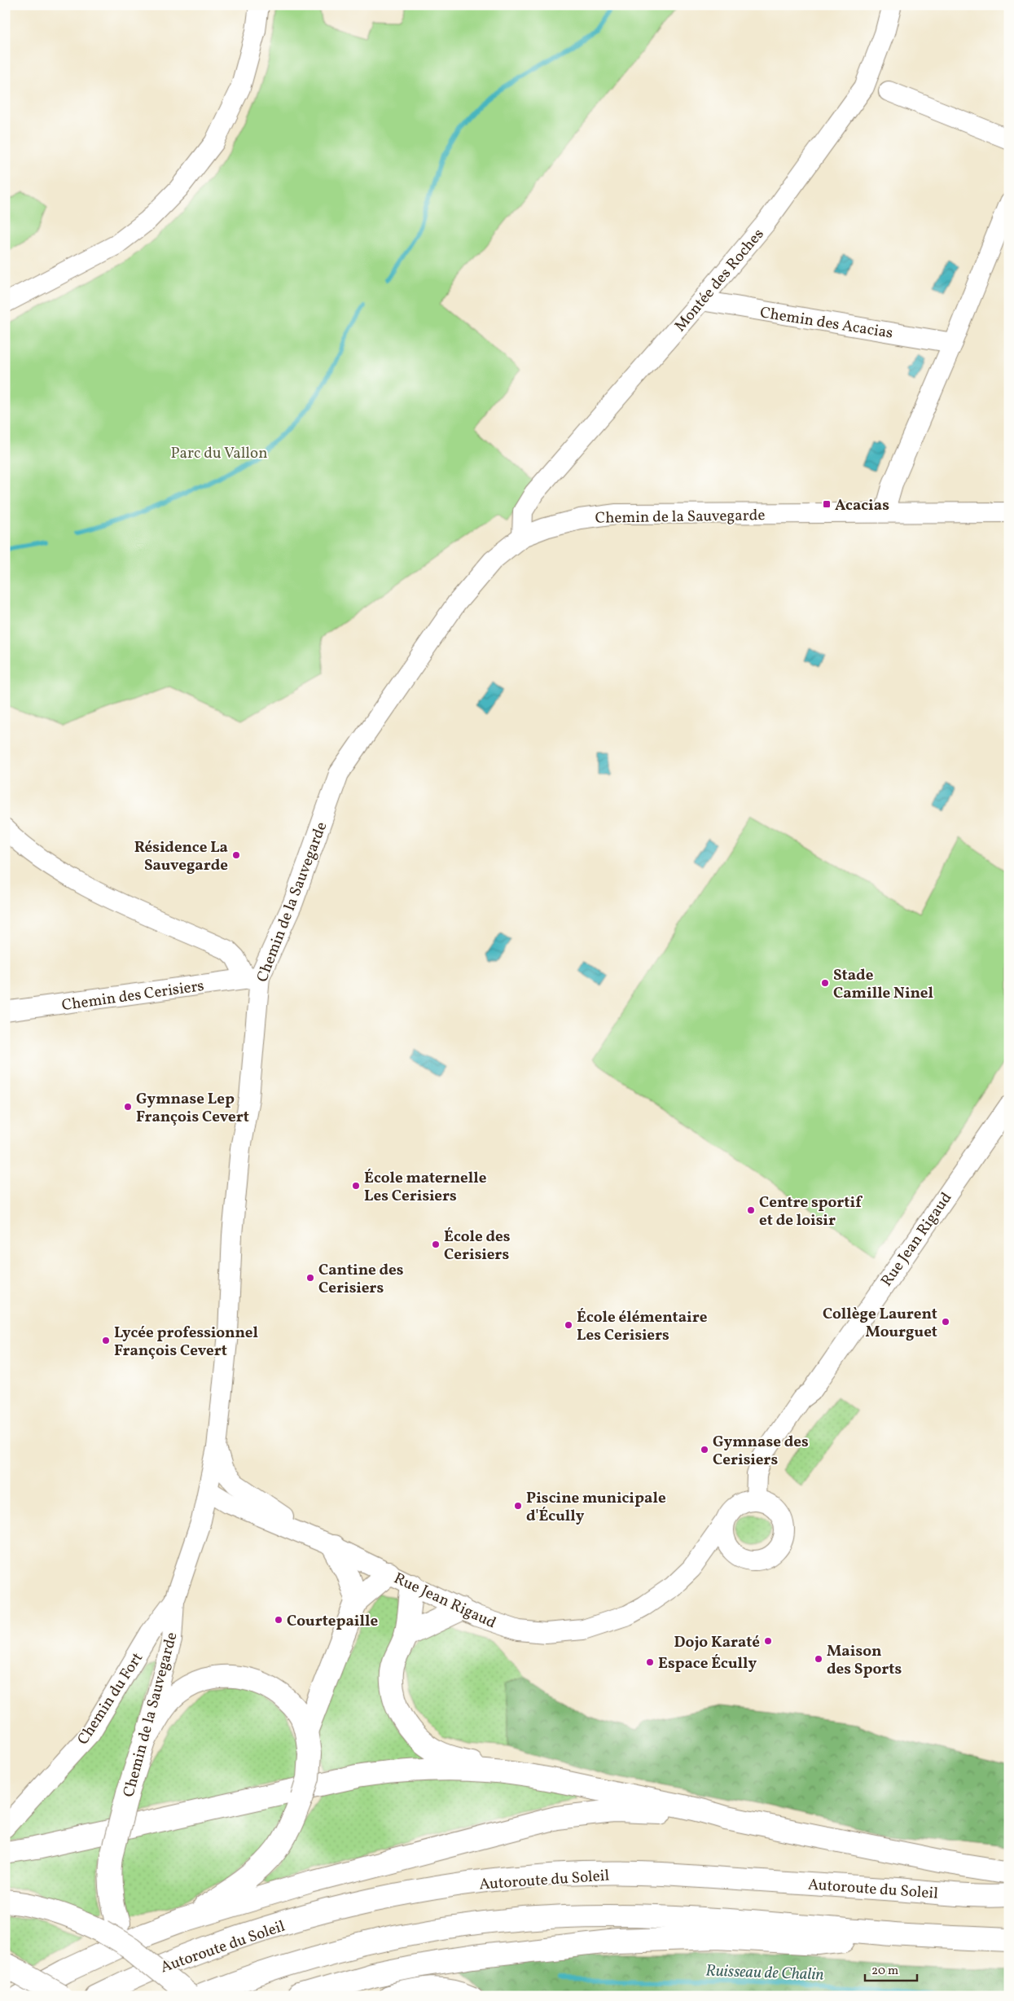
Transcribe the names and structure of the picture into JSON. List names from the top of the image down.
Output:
{
  "streets": {
    "main road": ["Chemin de la Sauvegarde", "Autoroute du Soleil"],
    "street": [
      "Montée des Roches",
      "Chemin des Acacias",
      "Chemin des Cerisiers",
      "Rue Jean Rigaud",
      "Chemin du Fort"
    ]
  },
  "crossings": [
    ["Montée des Roches", "Chemin des Acacias"],
    ["Montée des Roches", "Chemin de la Sauvegarde"],
    ["Chemin de la Sauvegarde", "Chemin des Cerisiers"],
    ["Chemin de la Sauvegarde", "Rue Jean Rigaud"],
    ["Chemin de la Sauvegarde", "Chemin du Fort"]
  ],
  "water": ["Ruisseau de Chalin"],
  "parks": ["Parc du Vallon"],
  "places": {
    "transit": ["Acacias"],
    "other": [
      "Résidence La Sauvegarde",
      "Stade Camille Ninel",
      "Gymnase Lep François Cevert",
      "École maternelle Les Cerisiers",
      "Centre sportif et de loisir",
      "École des Cerisiers",
      "Cantine des Cerisiers",
      "Collège Laurent Mourguet",
      "École élémentaire Les Cerisiers",
      "Lycée professionnel François Cevert",
      "Gymnase des Cerisiers",
      "Piscine municipale d'Écully",
      "Courtepaille",
      "Dojo Karaté",
      "Maison des Sports",
      "Espace Écully"
    ]
  },
  "scale_bar": "20 m"
}
